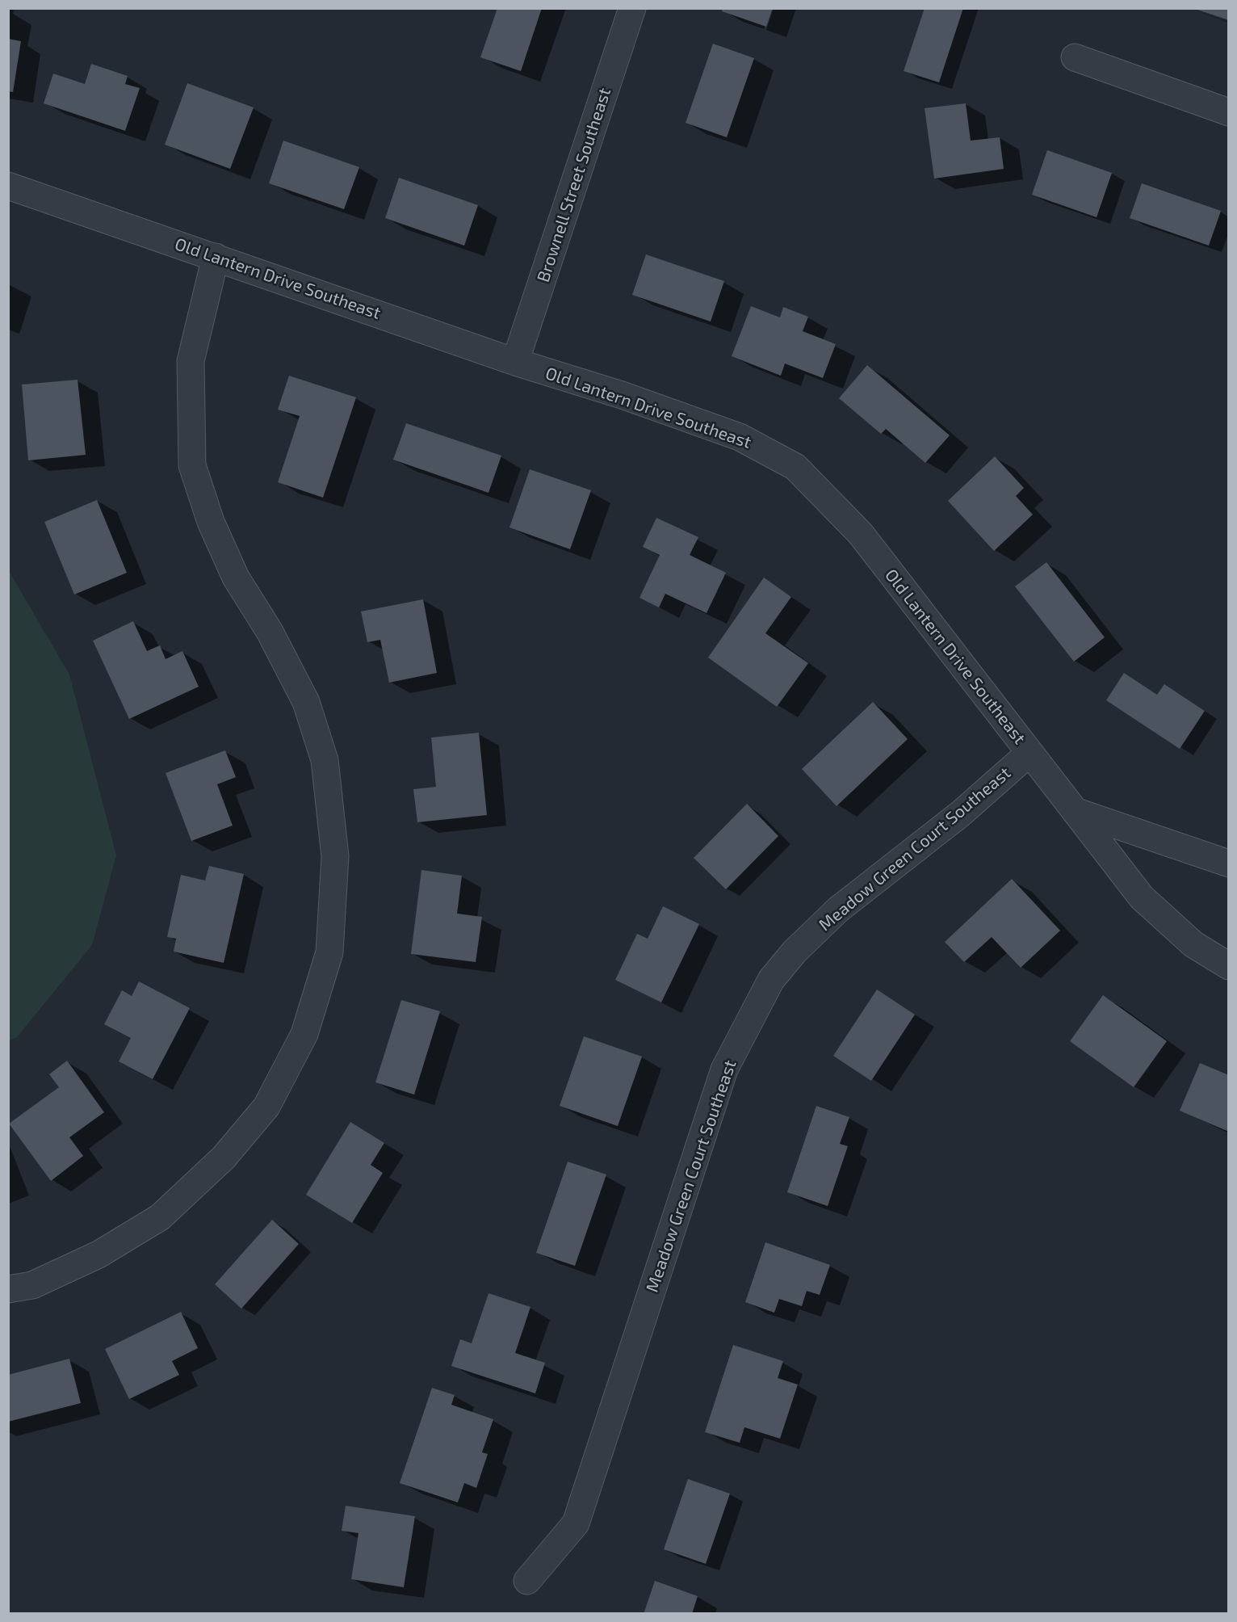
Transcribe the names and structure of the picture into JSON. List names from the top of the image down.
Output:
{
  "streets": {
    "street": ["Brownell Street Southeast", "Old Lantern Drive Southeast", "Meadow Green Court Southeast"]
  },
  "crossings": [
    ["Brownell Street Southeast", "Old Lantern Drive Southeast"],
    ["Old Lantern Drive Southeast", "Meadow Green Court Southeast"]
  ]
}
